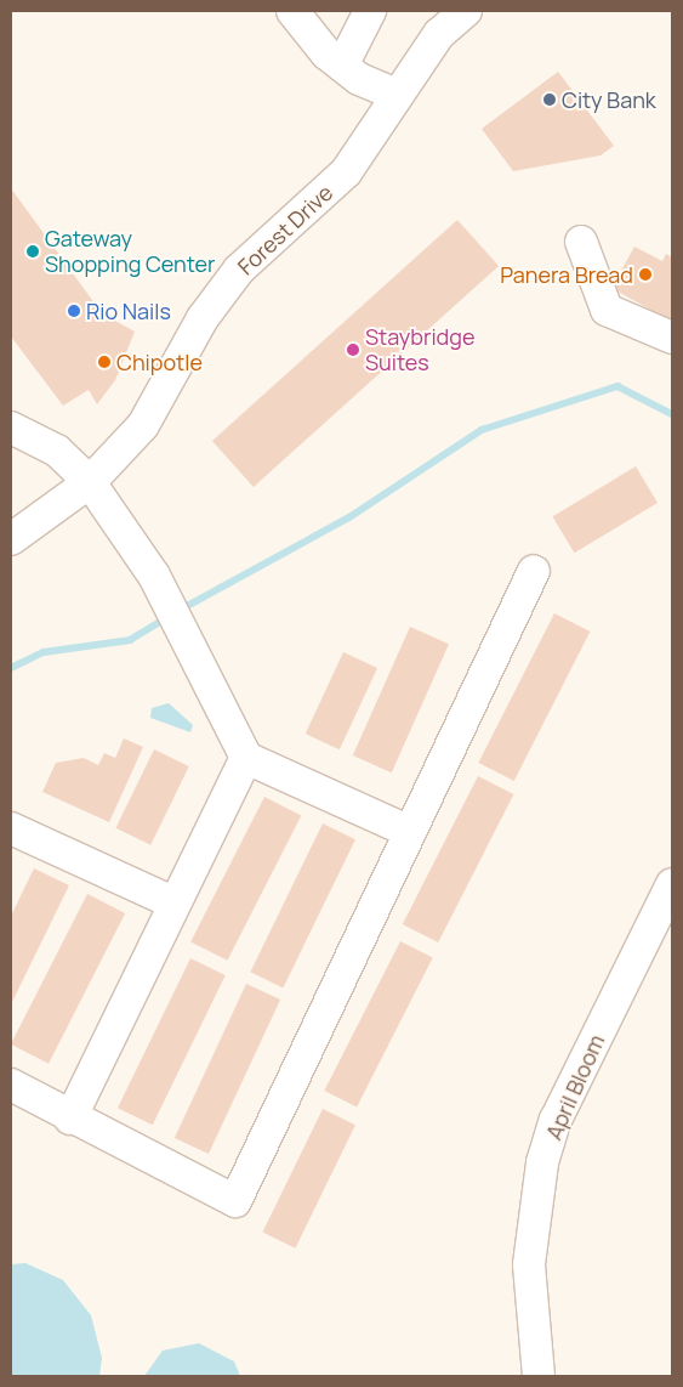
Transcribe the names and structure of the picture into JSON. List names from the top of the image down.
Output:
{
  "streets": {
    "street": ["Forest Drive", "April Bloom"]
  },
  "places": [
    "City Bank",
    "Gateway Shopping Center",
    "Panera Bread",
    "Rio Nails",
    "Staybridge Suites",
    "Chipotle"
  ]
}
